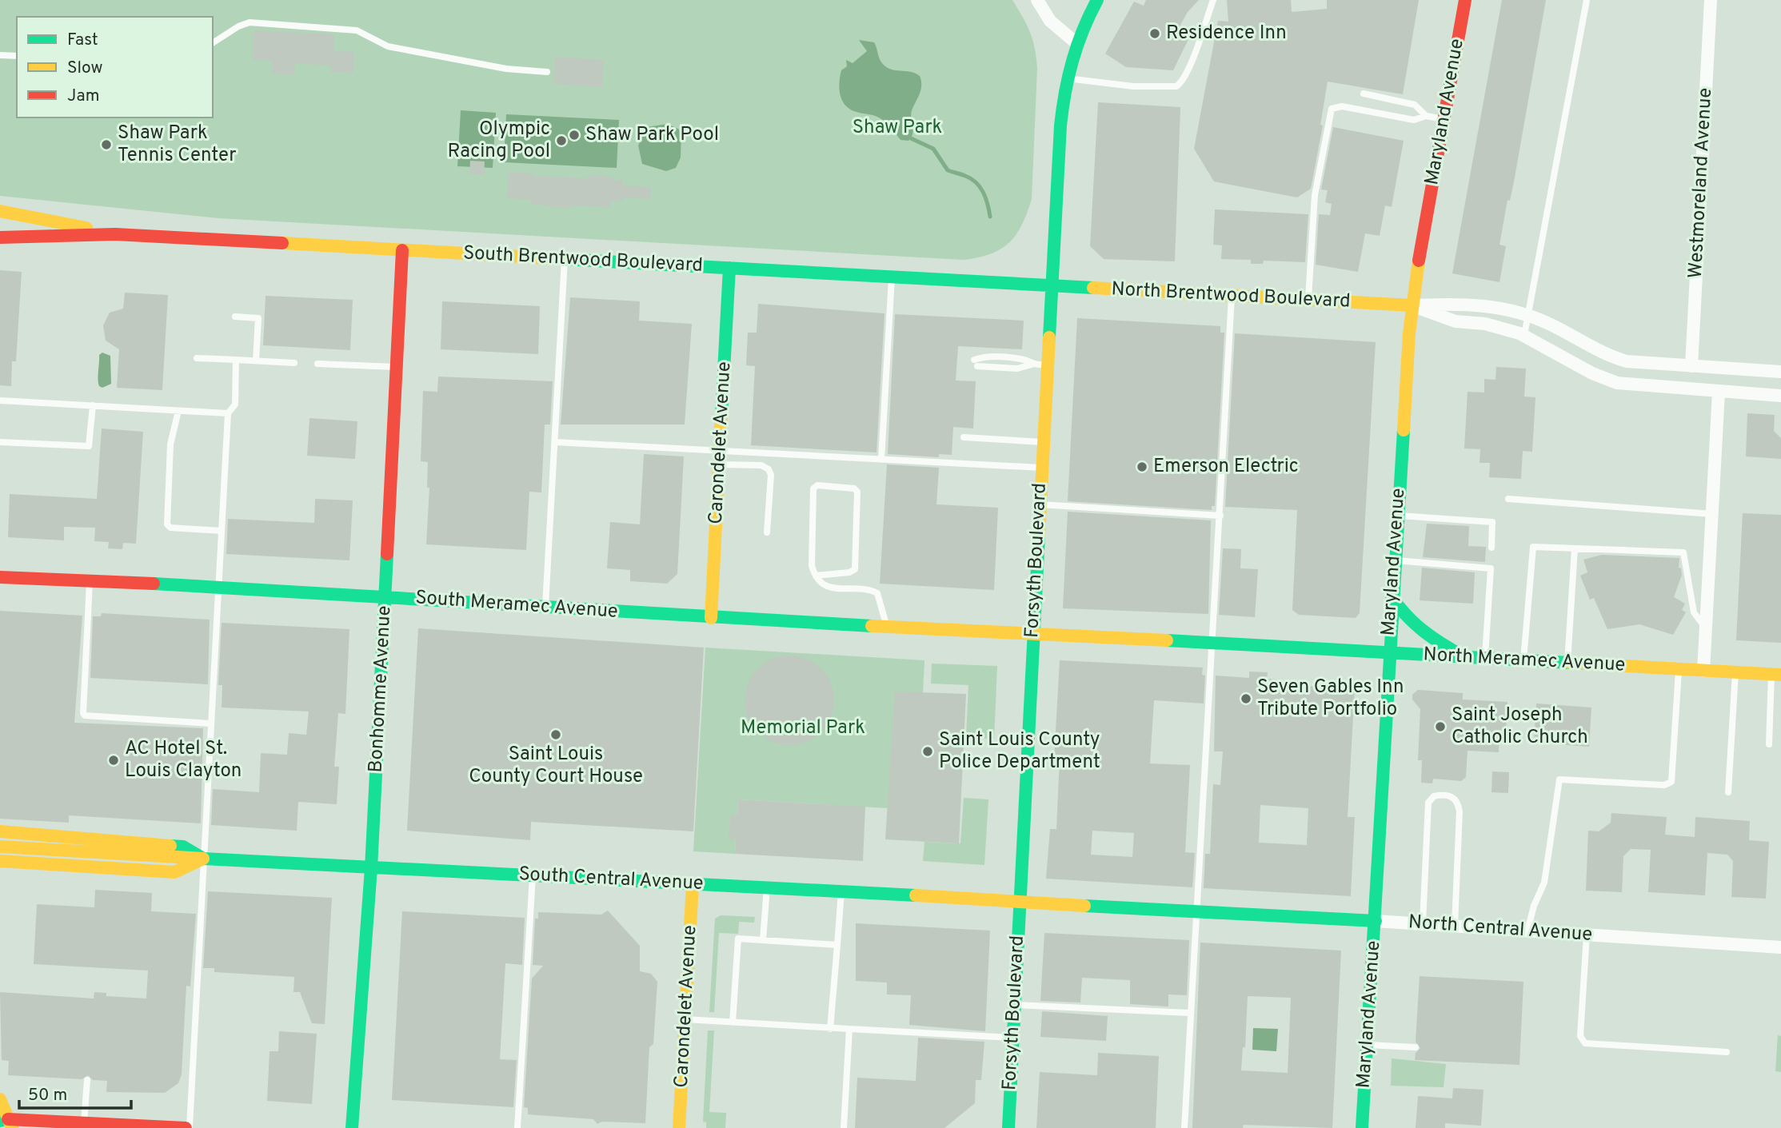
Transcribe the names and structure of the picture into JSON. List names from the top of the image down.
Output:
{
  "streets": {
    "main road": [
      "Maryland Avenue",
      "South Brentwood Boulevard",
      "North Brentwood Boulevard",
      "Carondelet Avenue",
      "Forsyth Boulevard",
      "South Meramec Avenue",
      "North Meramec Avenue",
      "Bonhomme Avenue",
      "South Central Avenue",
      "North Central Avenue"
    ],
    "street": ["Westmoreland Avenue"]
  },
  "crossings": [
    ["Maryland Avenue", "North Brentwood Boulevard"],
    ["Maryland Avenue", "North Meramec Avenue"],
    ["Maryland Avenue", "North Central Avenue"],
    ["Westmoreland Avenue", "North Brentwood Boulevard"],
    ["South Brentwood Boulevard", "North Brentwood Boulevard"],
    ["South Brentwood Boulevard", "Carondelet Avenue"],
    ["South Brentwood Boulevard", "Forsyth Boulevard"],
    ["South Brentwood Boulevard", "Bonhomme Avenue"],
    ["North Brentwood Boulevard", "Forsyth Boulevard"],
    ["Carondelet Avenue", "South Meramec Avenue"],
    ["Carondelet Avenue", "South Central Avenue"],
    ["Forsyth Boulevard", "South Meramec Avenue"],
    ["Forsyth Boulevard", "North Meramec Avenue"],
    ["Forsyth Boulevard", "South Central Avenue"],
    ["Forsyth Boulevard", "North Central Avenue"],
    ["South Meramec Avenue", "North Meramec Avenue"],
    ["South Meramec Avenue", "Bonhomme Avenue"],
    ["Bonhomme Avenue", "South Central Avenue"],
    ["South Central Avenue", "North Central Avenue"]
  ],
  "parks": ["Shaw Park", "Memorial Park"],
  "places": [
    "Residence Inn",
    "Shaw Park Pool",
    "Olympic Racing Pool",
    "Shaw Park Tennis Center",
    "Emerson Electric",
    "Seven Gables Inn Tribute Portfolio",
    "Saint Joseph Catholic Church",
    "Saint Louis County Court House",
    "Saint Louis County Police Department",
    "AC Hotel St. Louis Clayton"
  ],
  "legend": ["Fast", "Slow", "Jam"],
  "scale_bar": "50 m"
}
